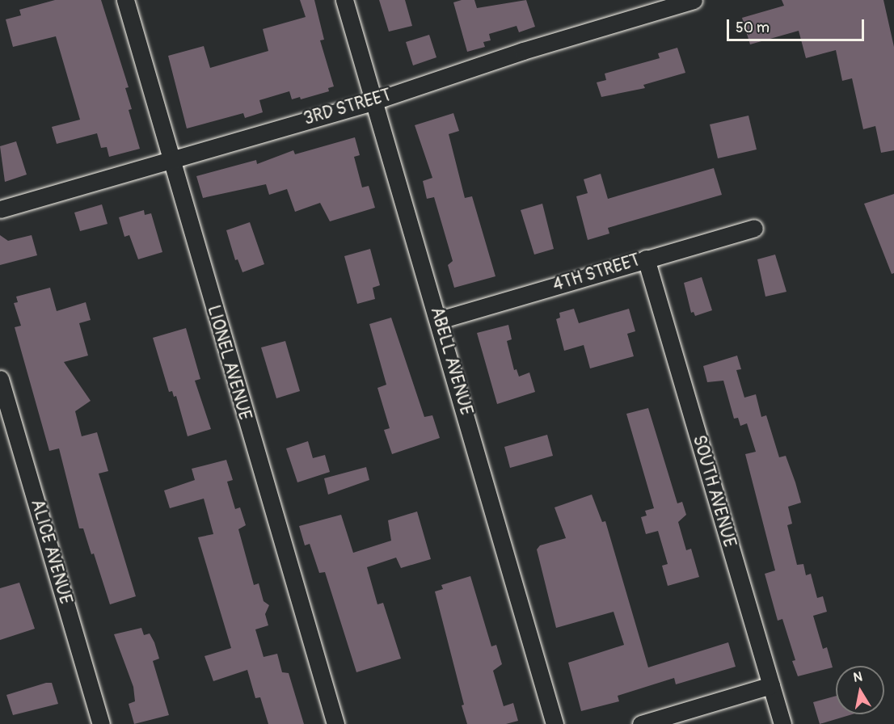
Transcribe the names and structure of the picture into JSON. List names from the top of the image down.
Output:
{
  "streets": {
    "street": [
      "3RD STREET",
      "4TH STREET",
      "ABELL AVENUE",
      "LIONEL AVENUE",
      "SOUTH AVENUE",
      "ALICE AVENUE"
    ]
  },
  "crossings": [
    ["3RD STREET", "ABELL AVENUE"],
    ["3RD STREET", "LIONEL AVENUE"],
    ["4TH STREET", "ABELL AVENUE"],
    ["4TH STREET", "SOUTH AVENUE"]
  ],
  "scale_bar": "50 m",
  "north": "top"
}
